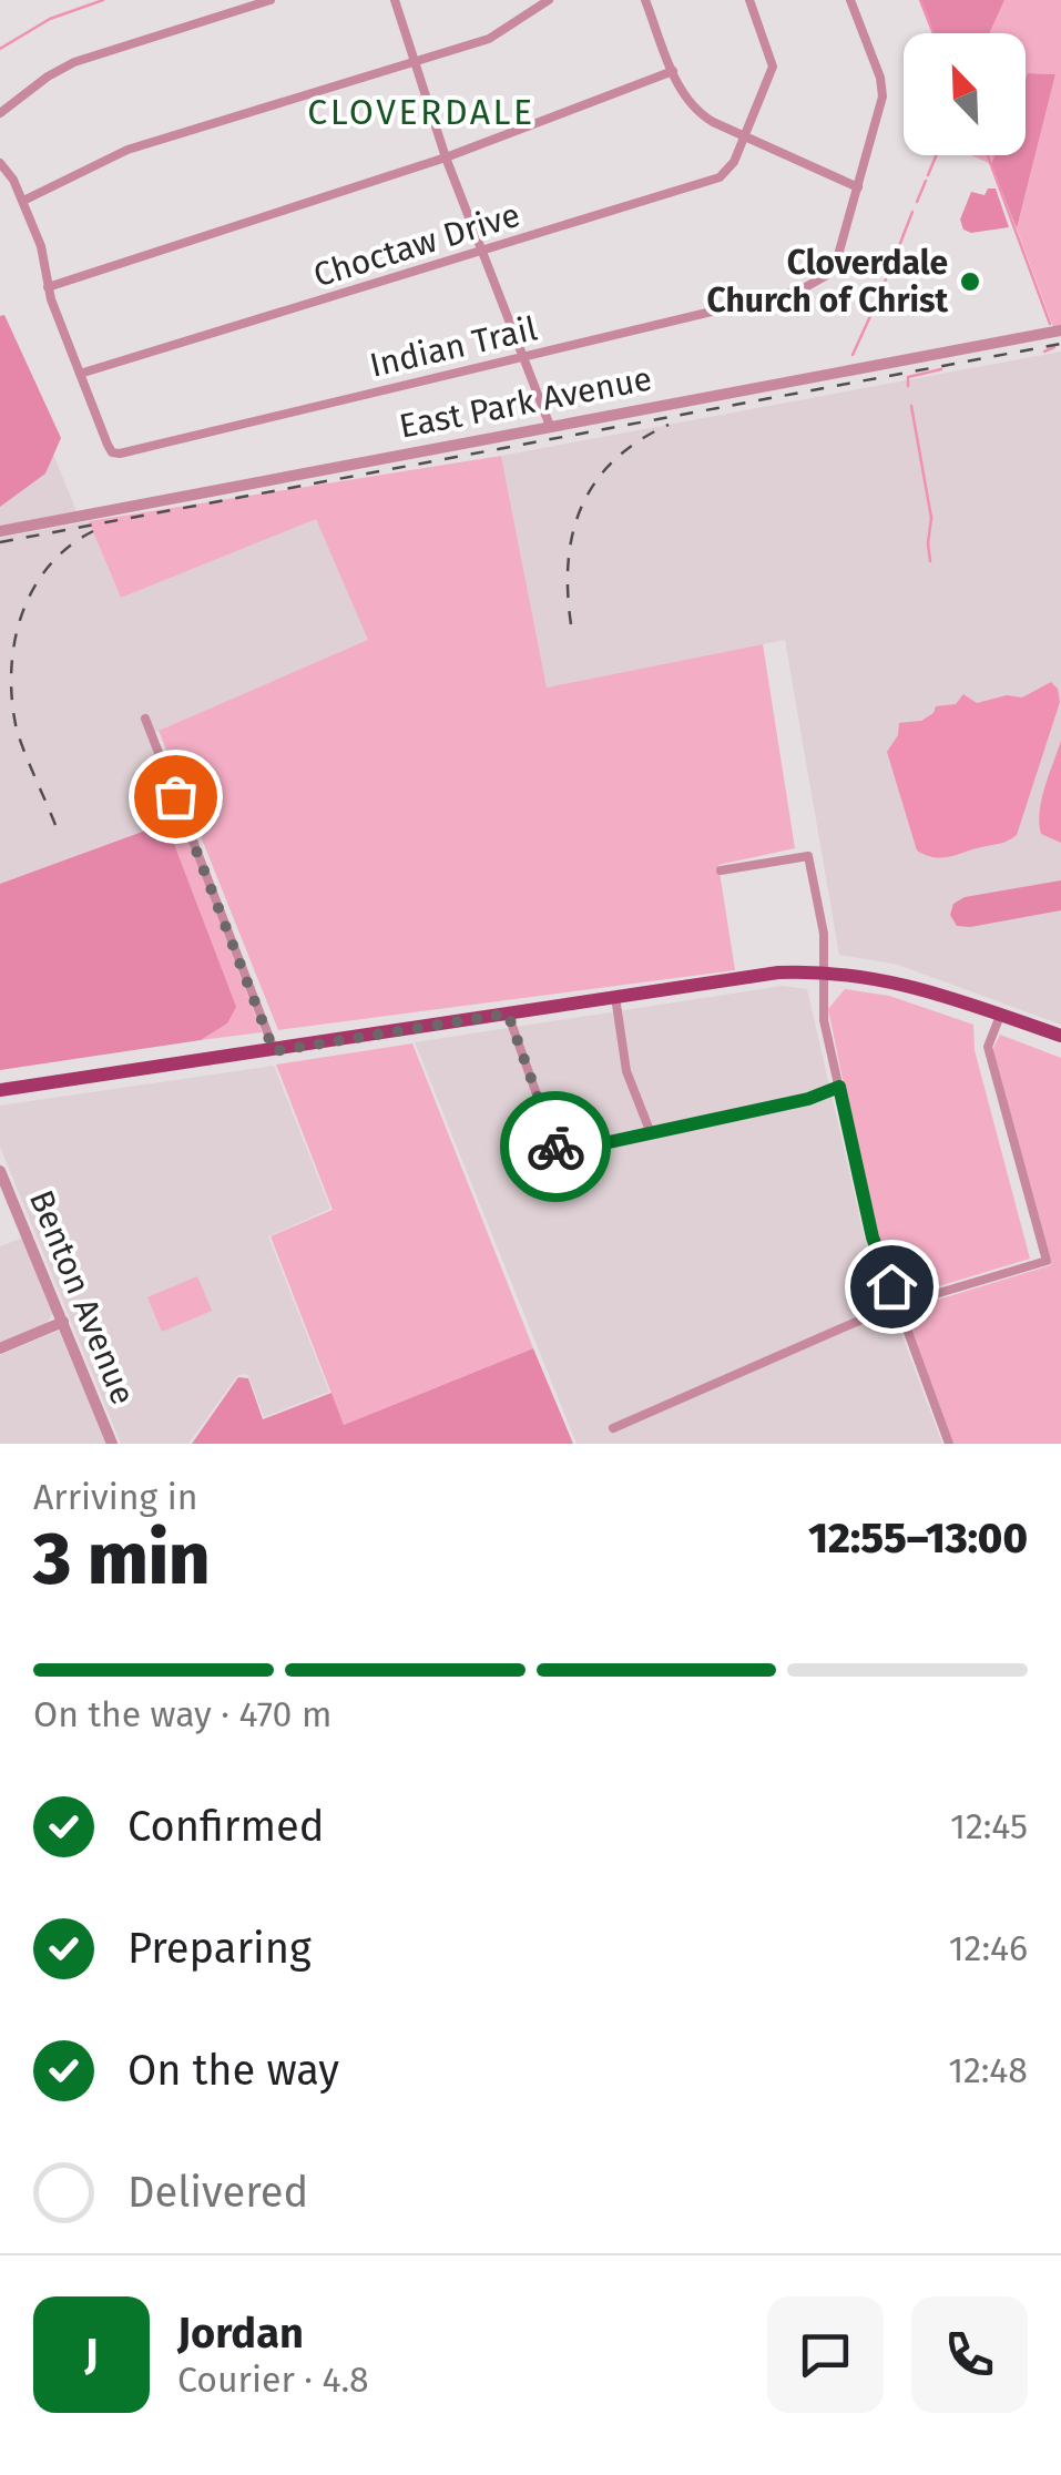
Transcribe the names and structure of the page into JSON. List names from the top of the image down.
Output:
{
  "streets": {
    "street": [
      "Choctaw Drive",
      "Indian Trail",
      "East Park Avenue",
      "Benton Avenue"
    ]
  },
  "crossings": [
    ["Choctaw Drive", "Indian Trail"]
  ],
  "districts": ["CLOVERDALE"],
  "places": ["Cloverdale Church of Christ"],
  "north": "top left",
  "page": {
    "heading": ["3 min", "Arriving in", "12:55–13:00"],
    "panel": ["Jordan", "Courier · 4.8"],
    "bar": "On the way · 470 m",
    "list": [
      ["Confirmed", "12:45"],
      ["Preparing", "12:46"],
      ["On the way", "12:48"],
      "Delivered"
    ],
    "round": "J"
  }
}
